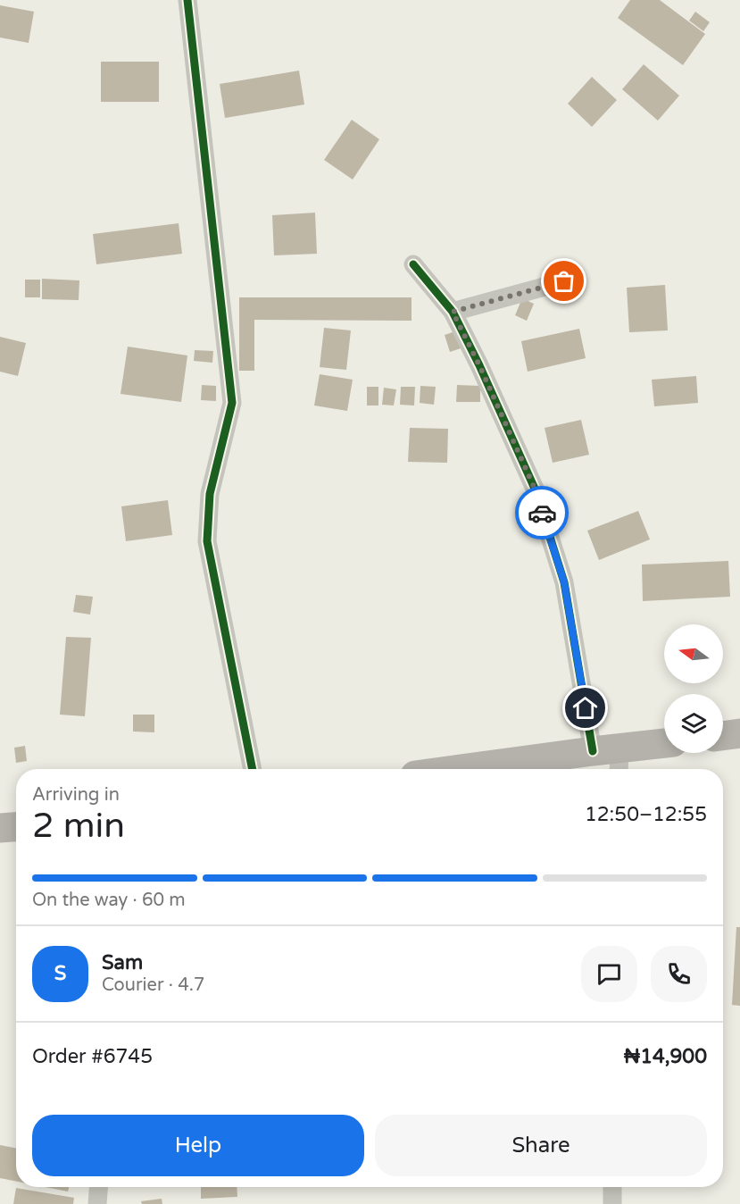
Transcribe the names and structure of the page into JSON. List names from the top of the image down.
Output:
{
  "north": "left",
  "page": {
    "heading": ["2 min", "Arriving in", "12:50–12:55"],
    "panel": [
      "Sam",
      "Courier · 4.7",
      "Order #6745",
      "₦14,900"
    ],
    "bar": "On the way · 60 m",
    "round": "S",
    "buttons": ["Help", "Share"]
  }
}
